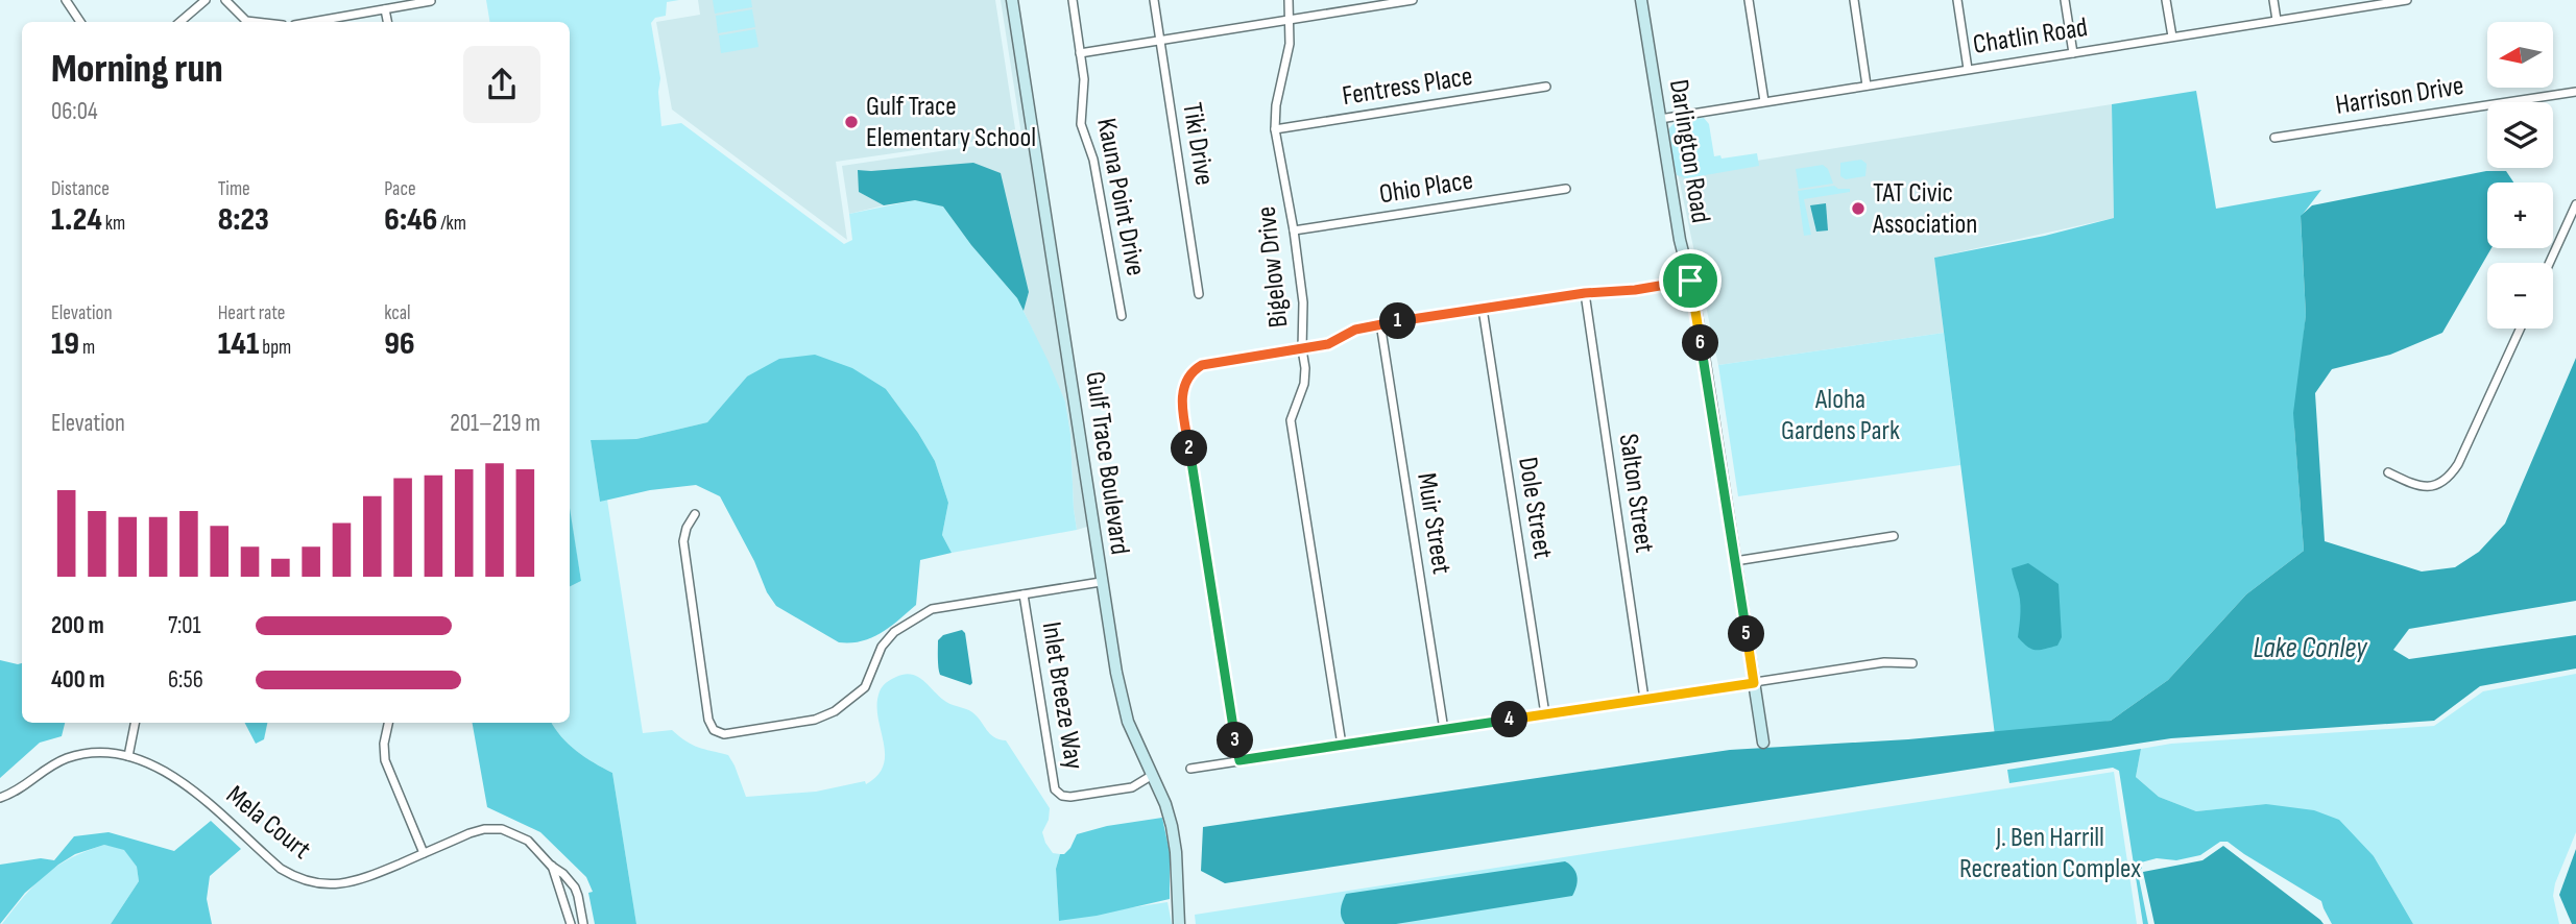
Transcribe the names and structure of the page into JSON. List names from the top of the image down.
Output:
{
  "streets": {
    "street": [
      "Chatlin Road",
      "Fentress Place",
      "Harrison Drive",
      "Tiki Drive",
      "Darlington Road",
      "Ohio Place",
      "Kauna Point Drive",
      "Bigelow Drive",
      "Gulf Trace Boulevard",
      "Salton Street",
      "Dole Street",
      "Muir Street",
      "Inlet Breeze Way",
      "Mela Court"
    ]
  },
  "crossings": [
    ["Chatlin Road", "Darlington Road"],
    ["Fentress Place", "Bigelow Drive"],
    ["Ohio Place", "Bigelow Drive"],
    ["Gulf Trace Boulevard", "Inlet Breeze Way"]
  ],
  "water": ["Lake Conley"],
  "parks": ["Aloha Gardens Park", "J. Ben Harrill Recreation Complex"],
  "places": ["Gulf Trace Elementary School", "TAT Civic Association"],
  "north": "left",
  "page": {
    "map_buttons": ["+", "−"],
    "heading": ["Morning run", "06:04"],
    "stats": [
      ["Distance", "1.24 km"],
      ["Time", "8:23"],
      ["Pace", "6:46 /km"],
      ["Elevation", "19 m"],
      ["Heart rate", "141 bpm"],
      ["kcal", "96"]
    ],
    "pins": [
      "1",
      "6",
      "2",
      "5",
      "4",
      "3"
    ],
    "chart": ["Elevation", "201–219 m"],
    "list": [
      {
        "name": "200 m",
        "note": "7:01"
      },
      {
        "name": "400 m",
        "note": "6:56"
      }
    ]
  }
}
